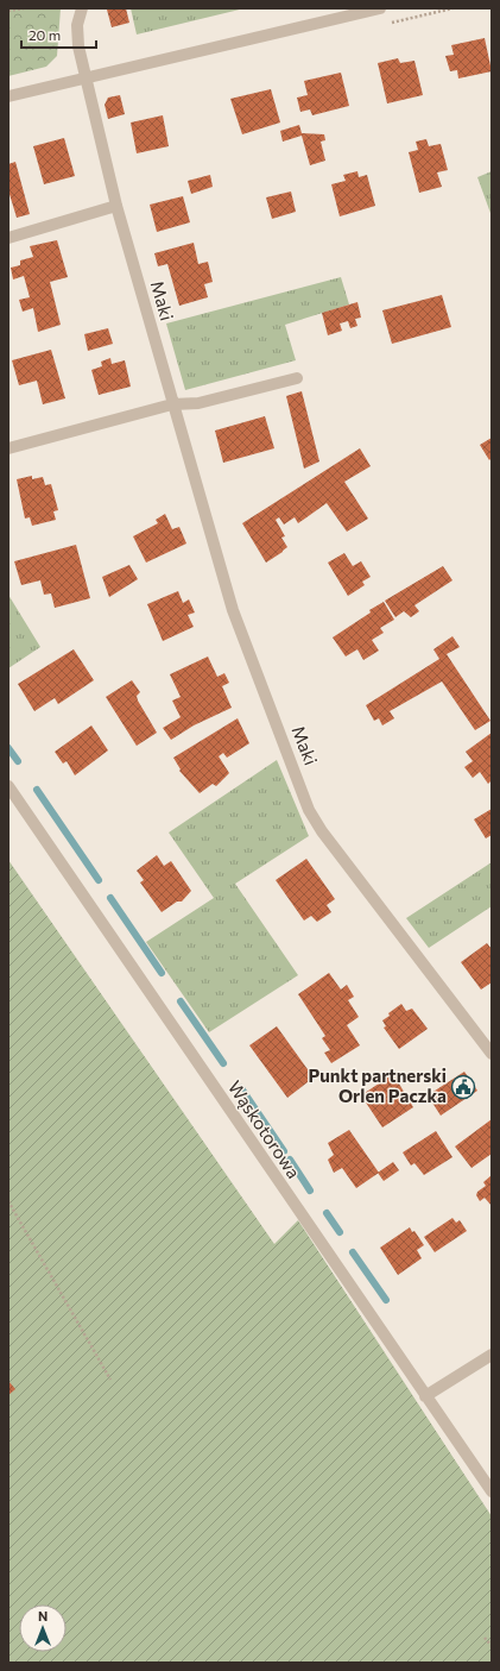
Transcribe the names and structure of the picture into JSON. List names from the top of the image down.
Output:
{
  "streets": {
    "street": ["Maki", "Wąskotorowa"]
  },
  "places": {
    "public building": ["Punkt partnerski Orlen Paczka"]
  },
  "scale_bar": "20 m",
  "north": "top"
}
